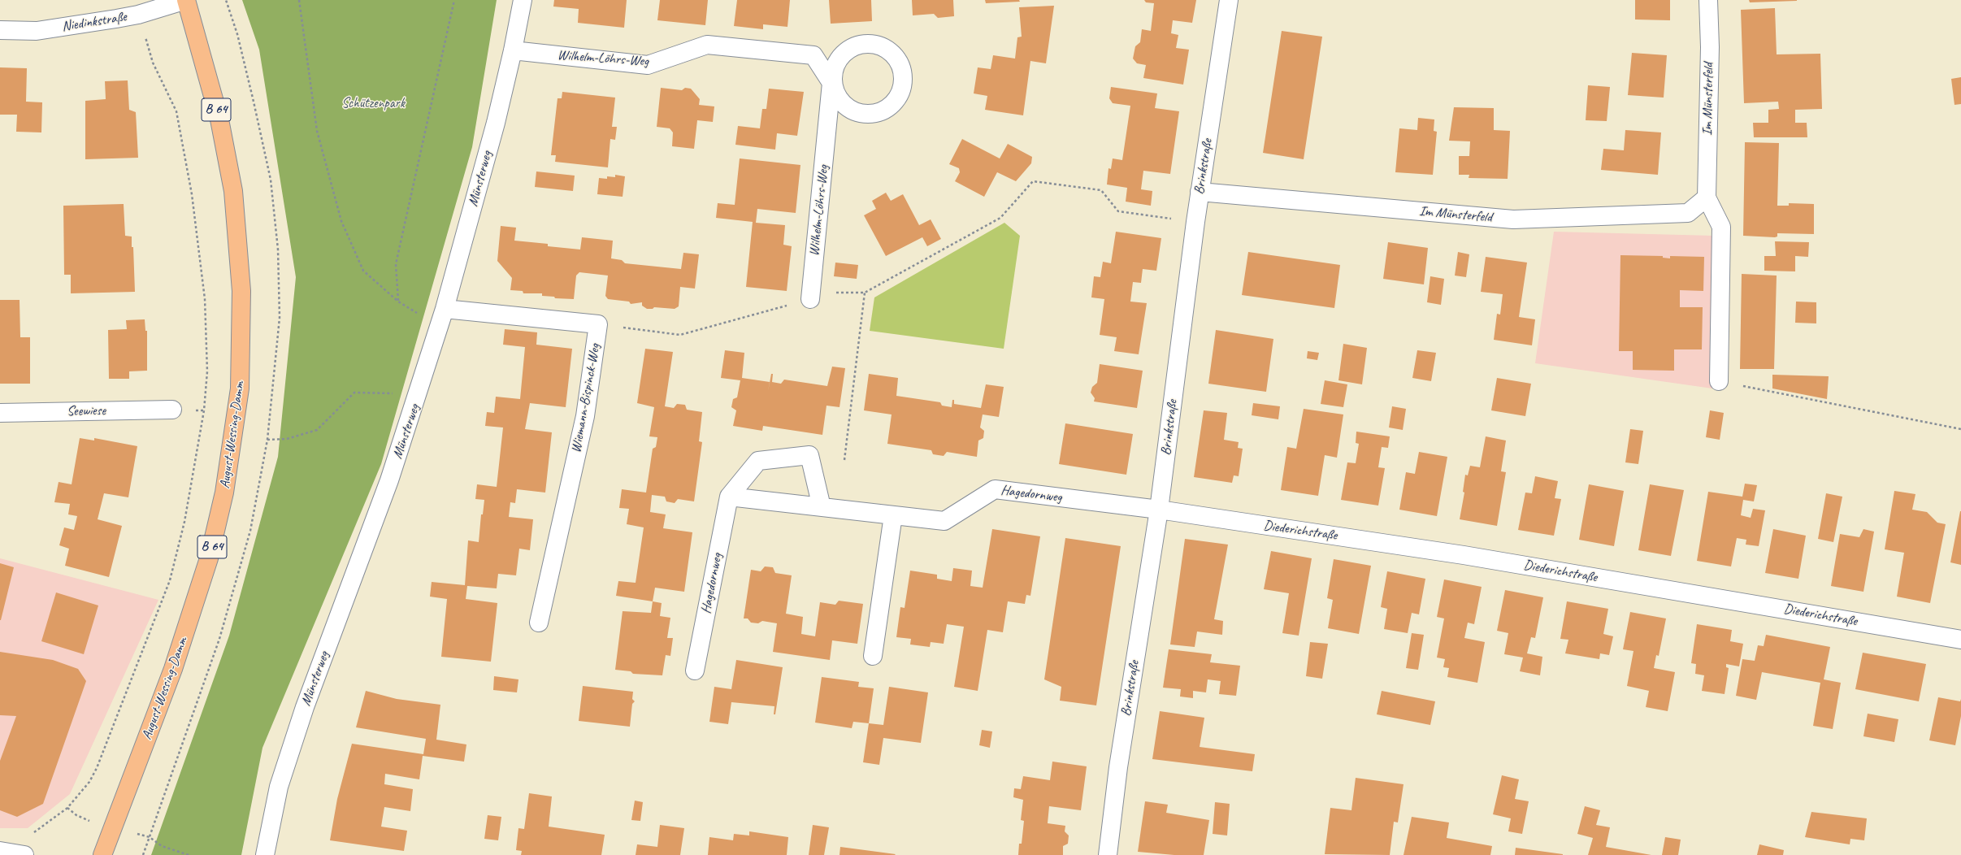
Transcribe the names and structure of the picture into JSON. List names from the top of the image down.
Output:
{
  "streets": {
    "main road": ["B 64", "August-Wessing-Damm"],
    "street": [
      "Niedinkstraße",
      "Wilhelm-Löhrs-Weg",
      "Im Münsterfeld",
      "Brinkstraße",
      "Münsterweg",
      "Wiemann-Bispinck-Weg",
      "Seewiese",
      "Hagedornweg",
      "Diederichstraße"
    ]
  },
  "crossings": [
    ["Niedinkstraße", "August-Wessing-Damm"],
    ["Wilhelm-Löhrs-Weg", "Münsterweg"],
    ["Im Münsterfeld", "Brinkstraße"],
    ["Brinkstraße", "Hagedornweg"],
    ["Brinkstraße", "Diederichstraße"],
    ["Münsterweg", "Wiemann-Bispinck-Weg"],
    ["Hagedornweg", "Diederichstraße"]
  ],
  "parks": ["Schützenpark"]
}
